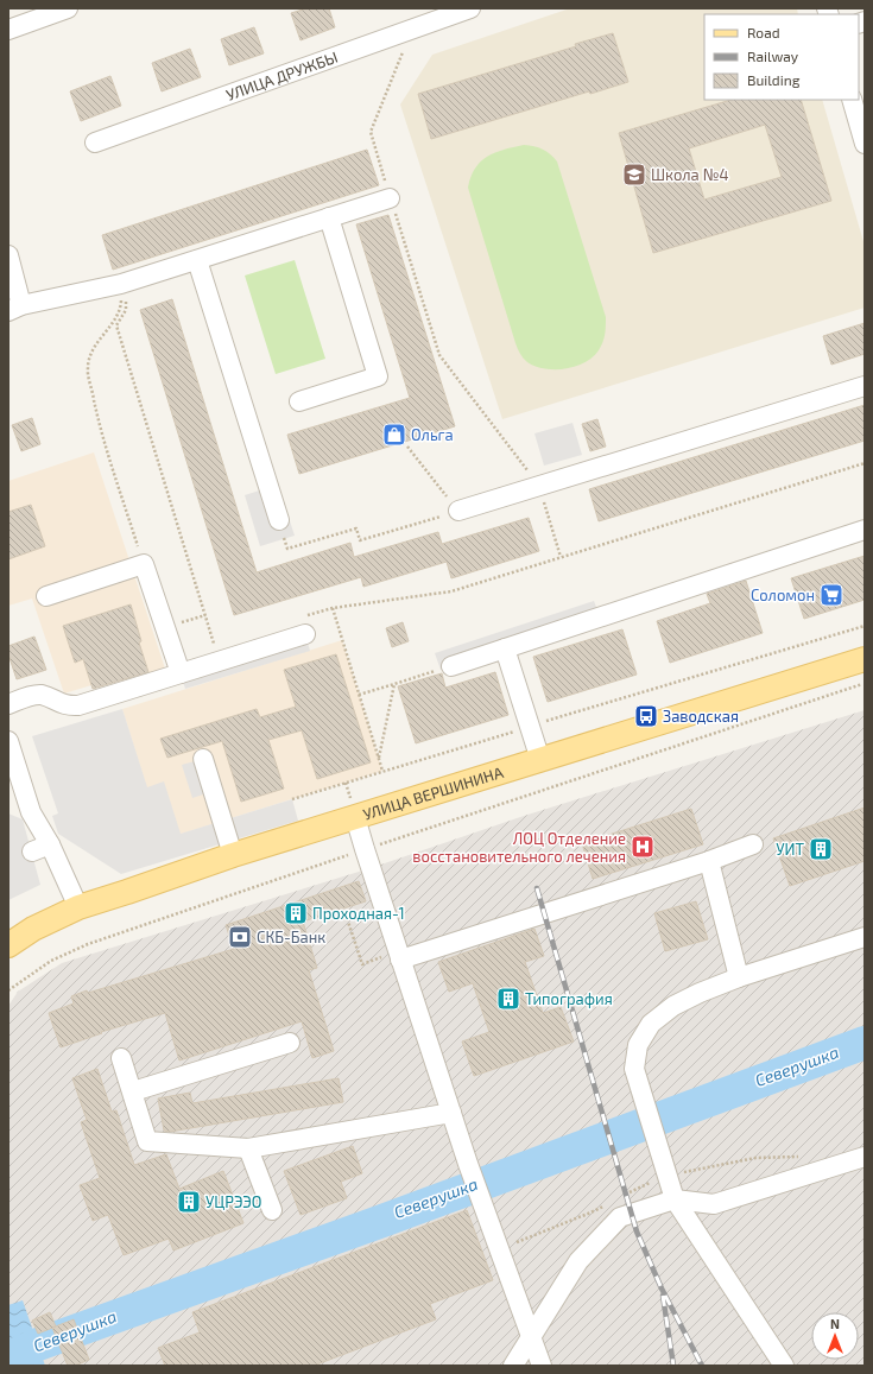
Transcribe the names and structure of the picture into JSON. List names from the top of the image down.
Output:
{
  "streets": {
    "main road": ["УЛИЦА ВЕРШИНИНА"],
    "street": ["УЛИЦА ДРУЖБЫ"]
  },
  "water": ["Северушка"],
  "places": {
    "school or university": ["Школа №4"],
    "shop": ["Ольга"],
    "supermarket": ["Соломон"],
    "bus stop": ["Заводская"],
    "hospital": ["ЛОЦ Отделение восстановительного лечения"],
    "building": [
      "УИТ",
      "Проходная-1",
      "Типография",
      "УЦРЭЭО"
    ],
    "bank": ["СКБ-Банк"]
  },
  "legend": ["Road", "Railway", "Building"],
  "north": "top"
}
